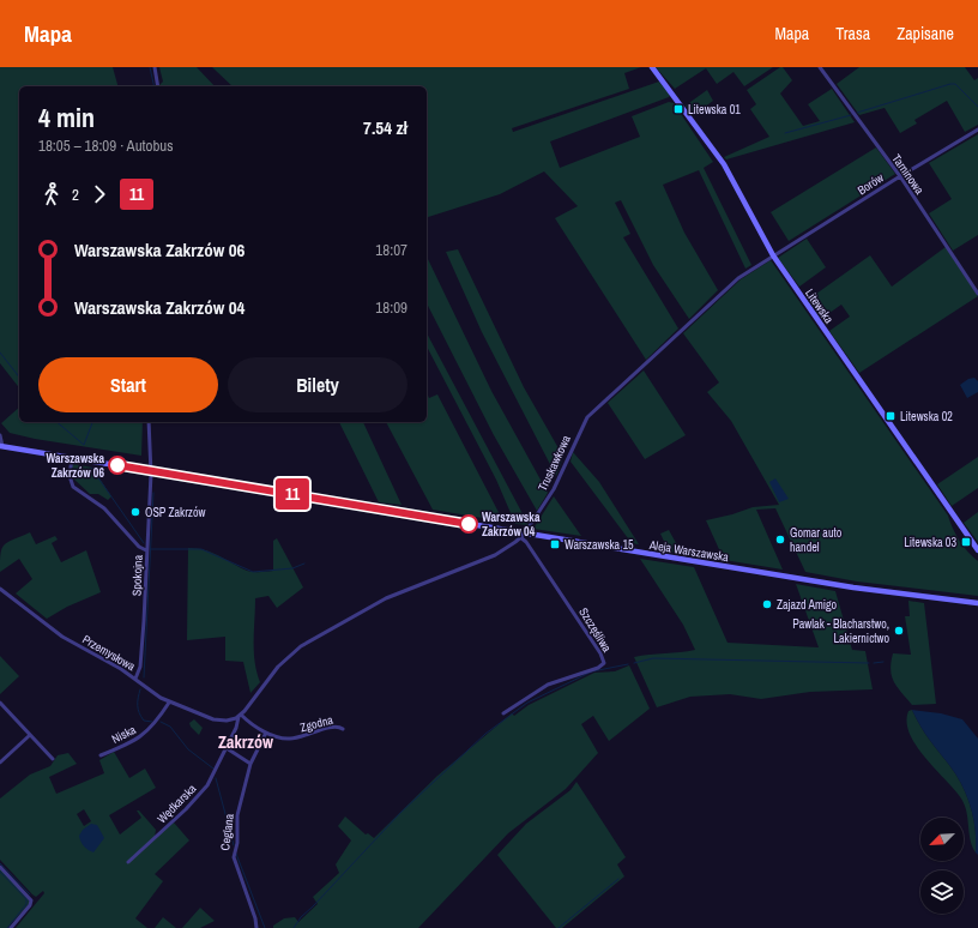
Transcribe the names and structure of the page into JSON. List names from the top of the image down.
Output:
{
  "streets": {
    "street": [
      "Tarninowa",
      "Borów",
      "Litewska",
      "Truskawkowa",
      "Aleja Warszawska",
      "Spokojna",
      "Szczęśliwa",
      "Przemysłowa",
      "Zgodna",
      "Niska",
      "Wędkarska",
      "Ceglana"
    ]
  },
  "crossings": [
    ["Tarninowa", "Borów"],
    ["Borów", "Litewska"],
    ["Borów", "Truskawkowa"],
    ["Litewska", "Truskawkowa"],
    ["Truskawkowa", "Aleja Warszawska"],
    ["Truskawkowa", "Szczęśliwa"],
    ["Truskawkowa", "Przemysłowa"],
    ["Truskawkowa", "Zgodna"],
    ["Truskawkowa", "Wędkarska"],
    ["Aleja Warszawska", "Spokojna"],
    ["Aleja Warszawska", "Szczęśliwa"],
    ["Spokojna", "Przemysłowa"],
    ["Przemysłowa", "Zgodna"],
    ["Przemysłowa", "Niska"],
    ["Przemysłowa", "Wędkarska"],
    ["Zgodna", "Wędkarska"],
    ["Zgodna", "Ceglana"]
  ],
  "districts": ["Zakrzów"],
  "places": {
    "transit": [
      "Litewska 01",
      "Litewska 02",
      "Litewska 03",
      "Warszawska 15"
    ],
    "other": [
      "Warszawska Zakrzów 06",
      "OSP Zakrzów",
      "Warszawska Zakrzów 04",
      "Gomar auto handel",
      "Zajazd Amigo",
      "Pawlak - Blacharstwo, Lakiernictwo"
    ]
  },
  "lines": ["bus line 11"],
  "north": "bottom left",
  "page": {
    "header": "Mapa",
    "nav": ["Mapa", "Trasa", "Zapisane"],
    "on_map": "11",
    "heading": ["4 min", "18:05 – 18:09 · Autobus", "7.54 zł"],
    "legs": ["2", "11"],
    "list": [
      {
        "name": "Warszawska Zakrzów 06",
        "value": "18:07"
      },
      {
        "name": "Warszawska Zakrzów 04",
        "value": "18:09"
      }
    ],
    "buttons": ["Start", "Bilety"]
  }
}
